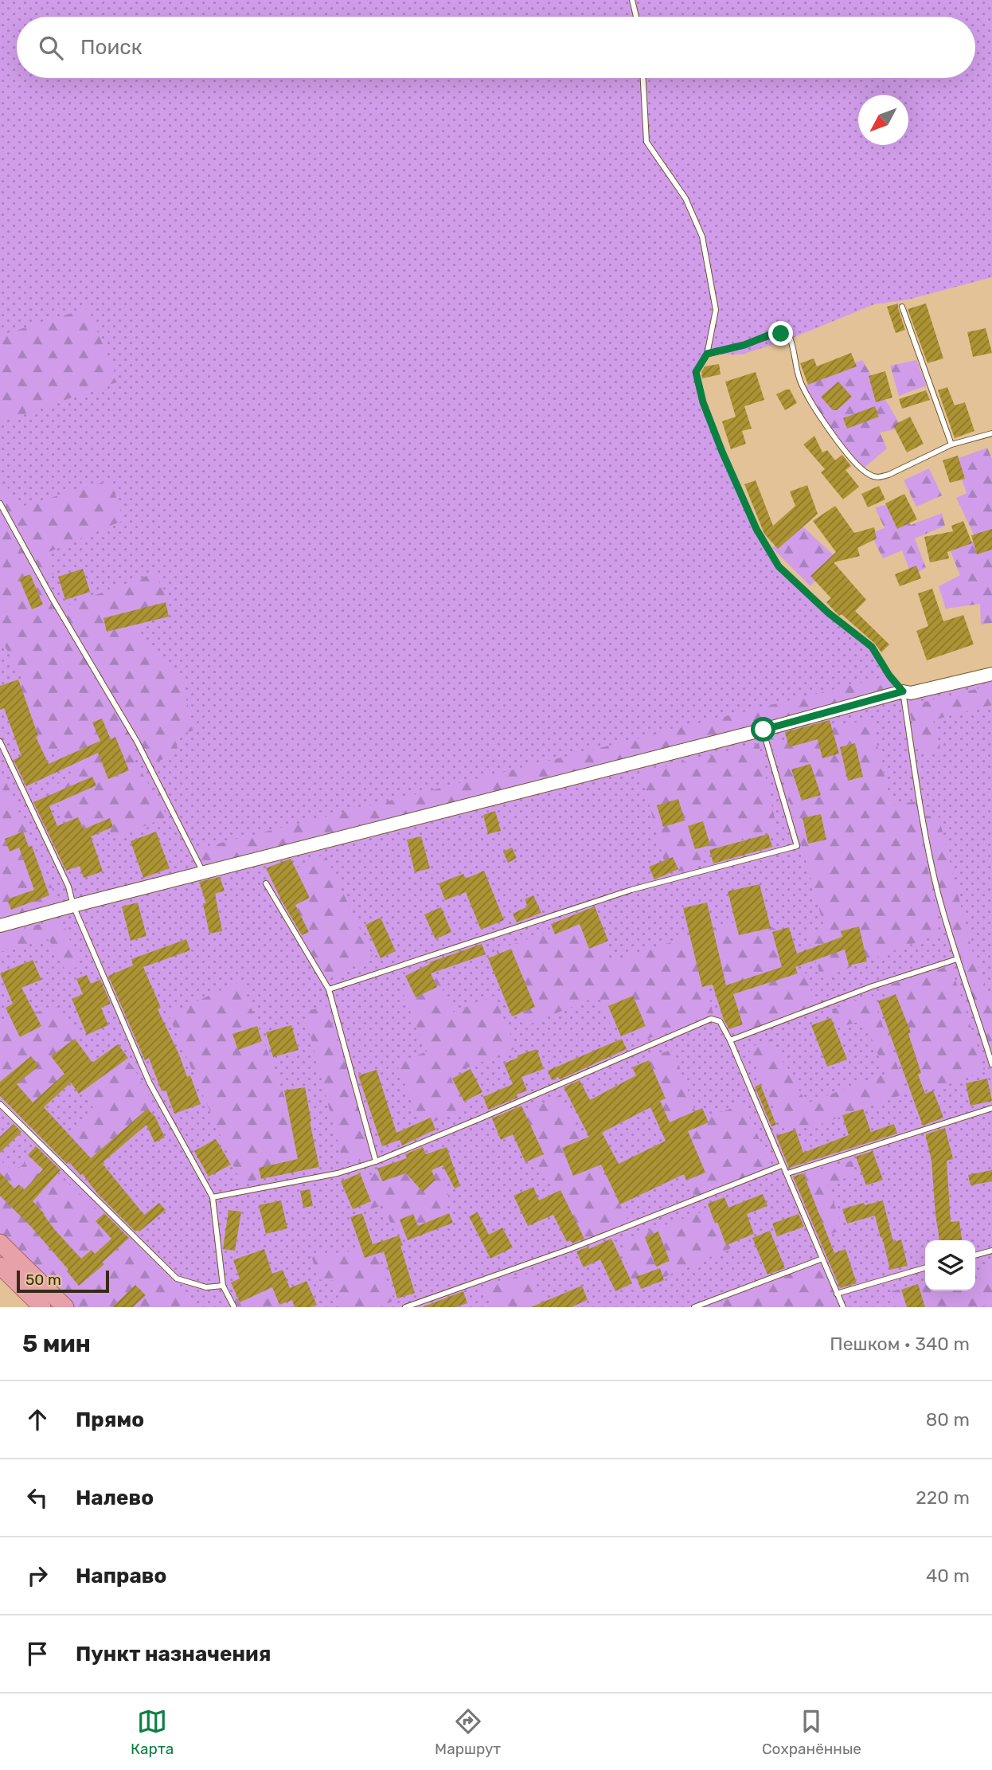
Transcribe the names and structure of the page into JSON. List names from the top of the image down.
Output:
{
  "scale_bar": "50 m",
  "north": "bottom left",
  "page": {
    "search": "Поиск",
    "scale": "50 m",
    "heading": ["5 мин", "Пешком · 340 m"],
    "list": [
      ["Прямо", "80 m"],
      ["Налево", "220 m"],
      ["Направо", "40 m"],
      "Пункт назначения"
    ],
    "nav": ["Карта", "Маршрут", "Сохранённые"]
  }
}
